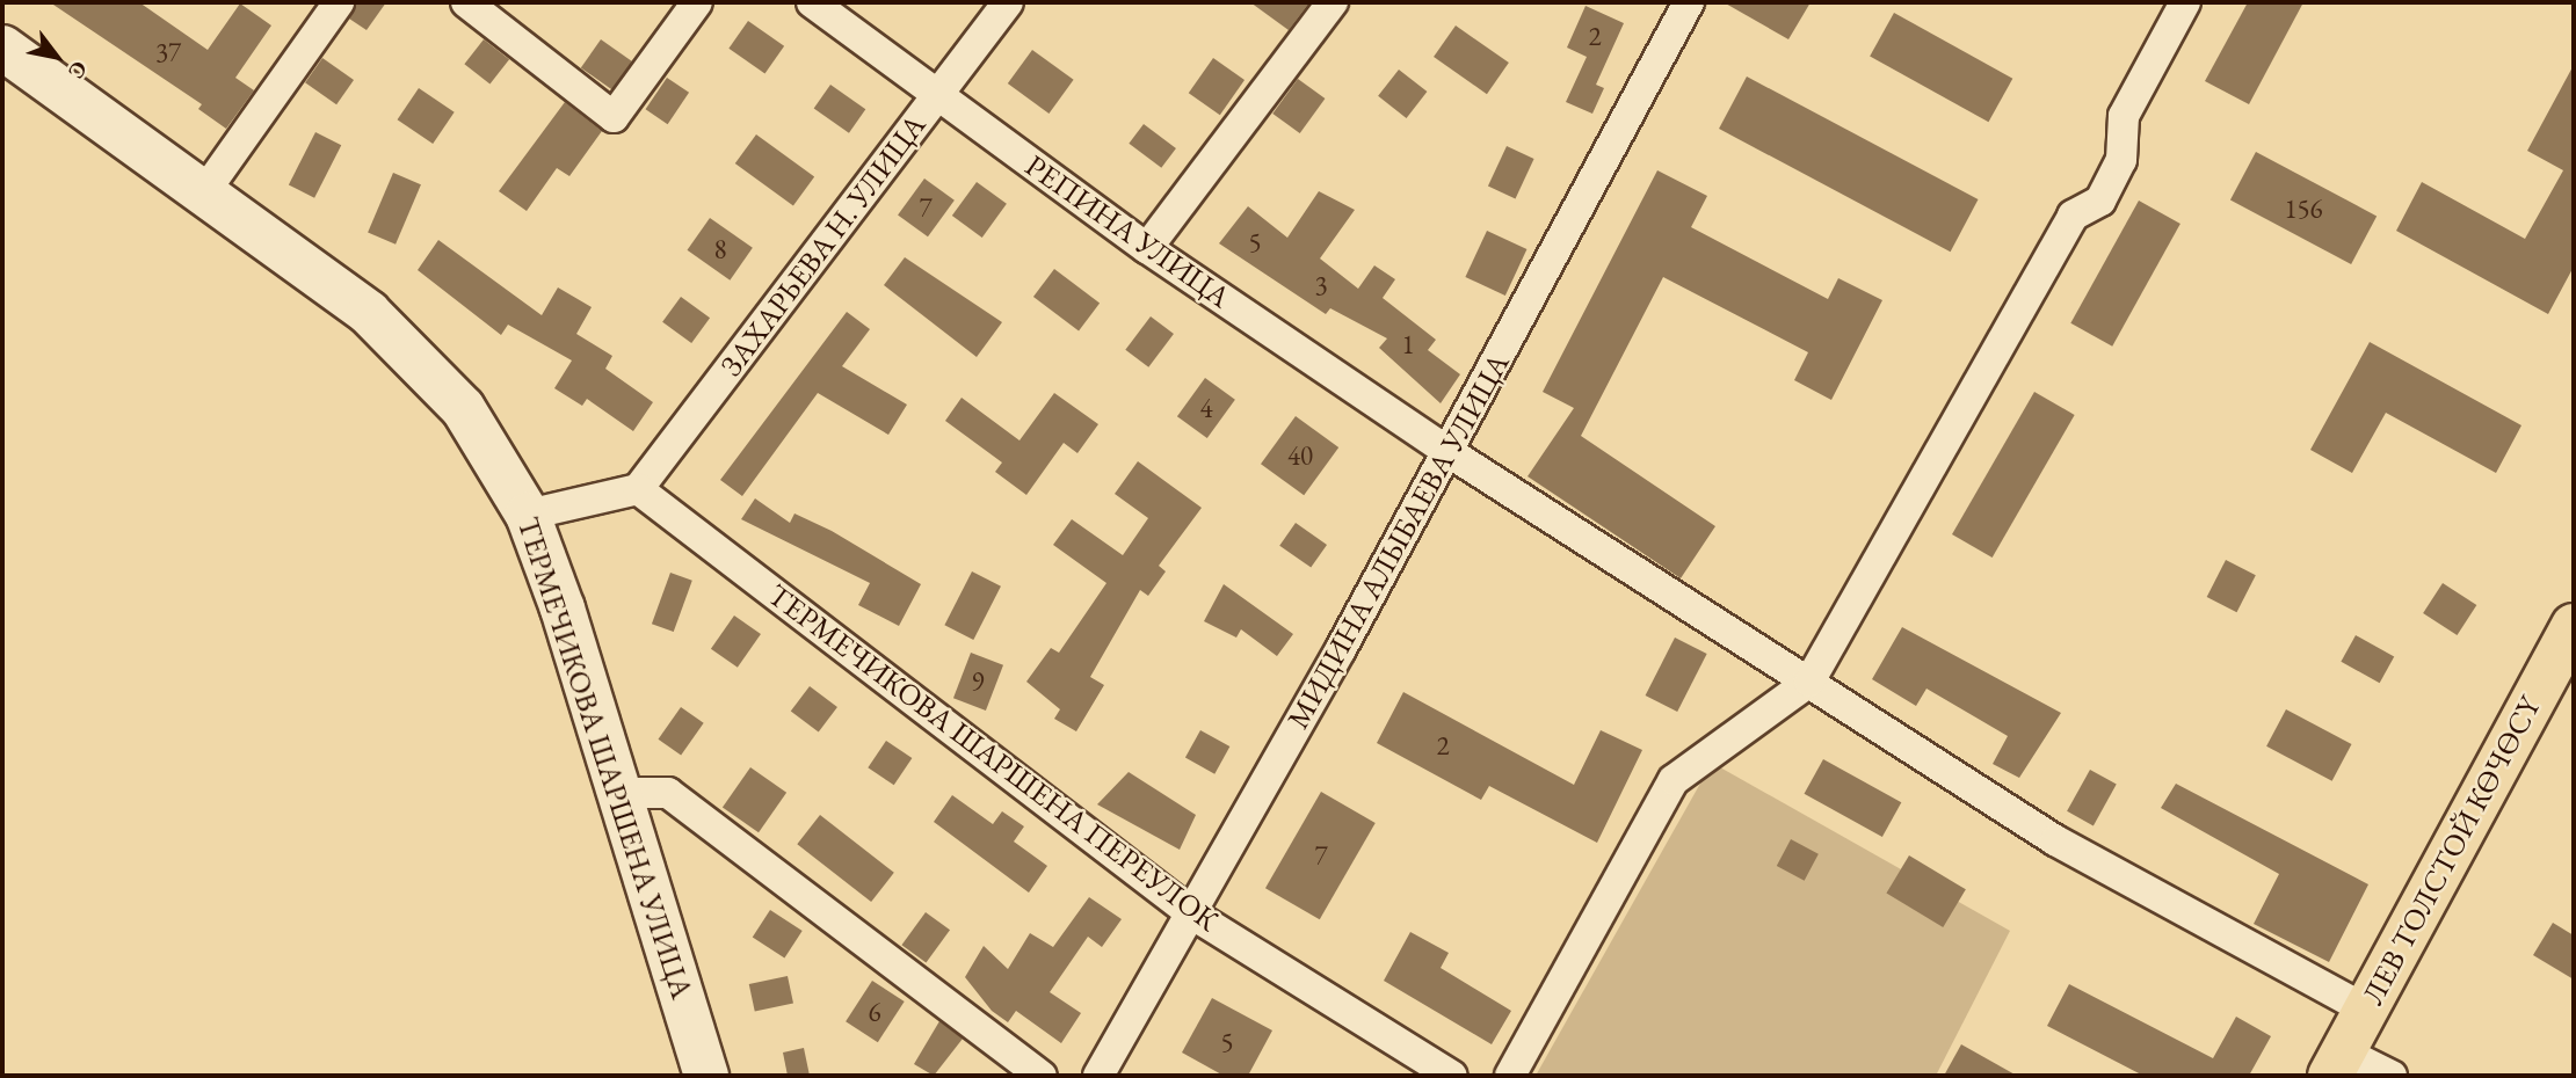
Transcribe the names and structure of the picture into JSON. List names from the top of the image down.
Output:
{
  "streets": {
    "main road": ["ЛЕВ ТОЛСТОЙ КӨЧӨСҮ"],
    "street": [
      "РЕПИНА УЛИЦА",
      "ЗАХАРЬЕВА Н. УЛИЦА",
      "МИДИНА АЛЫБАЕВА УЛИЦА",
      "ТЕРМЕЧИКОВА ШАРШЕНА УЛИЦА",
      "ТЕРМЕЧИКОВА ШАРШЕНА ПЕРЕУЛОК"
    ]
  },
  "crossings": [
    ["РЕПИНА УЛИЦА", "ЗАХАРЬЕВА Н. УЛИЦА"],
    ["РЕПИНА УЛИЦА", "МИДИНА АЛЫБАЕВА УЛИЦА"],
    ["РЕПИНА УЛИЦА", "ЛЕВ ТОЛСТОЙ КӨЧӨСҮ"],
    ["ЗАХАРЬЕВА Н. УЛИЦА", "ТЕРМЕЧИКОВА ШАРШЕНА ПЕРЕУЛОК"],
    ["МИДИНА АЛЫБАЕВА УЛИЦА", "ТЕРМЕЧИКОВА ШАРШЕНА ПЕРЕУЛОК"]
  ],
  "house_numbers": [
    "2",
    "37",
    "7",
    "156",
    "5",
    "8",
    "3",
    "1",
    "4",
    "40",
    "9",
    "2",
    "7",
    "6",
    "5"
  ],
  "north": "bottom right"
}
